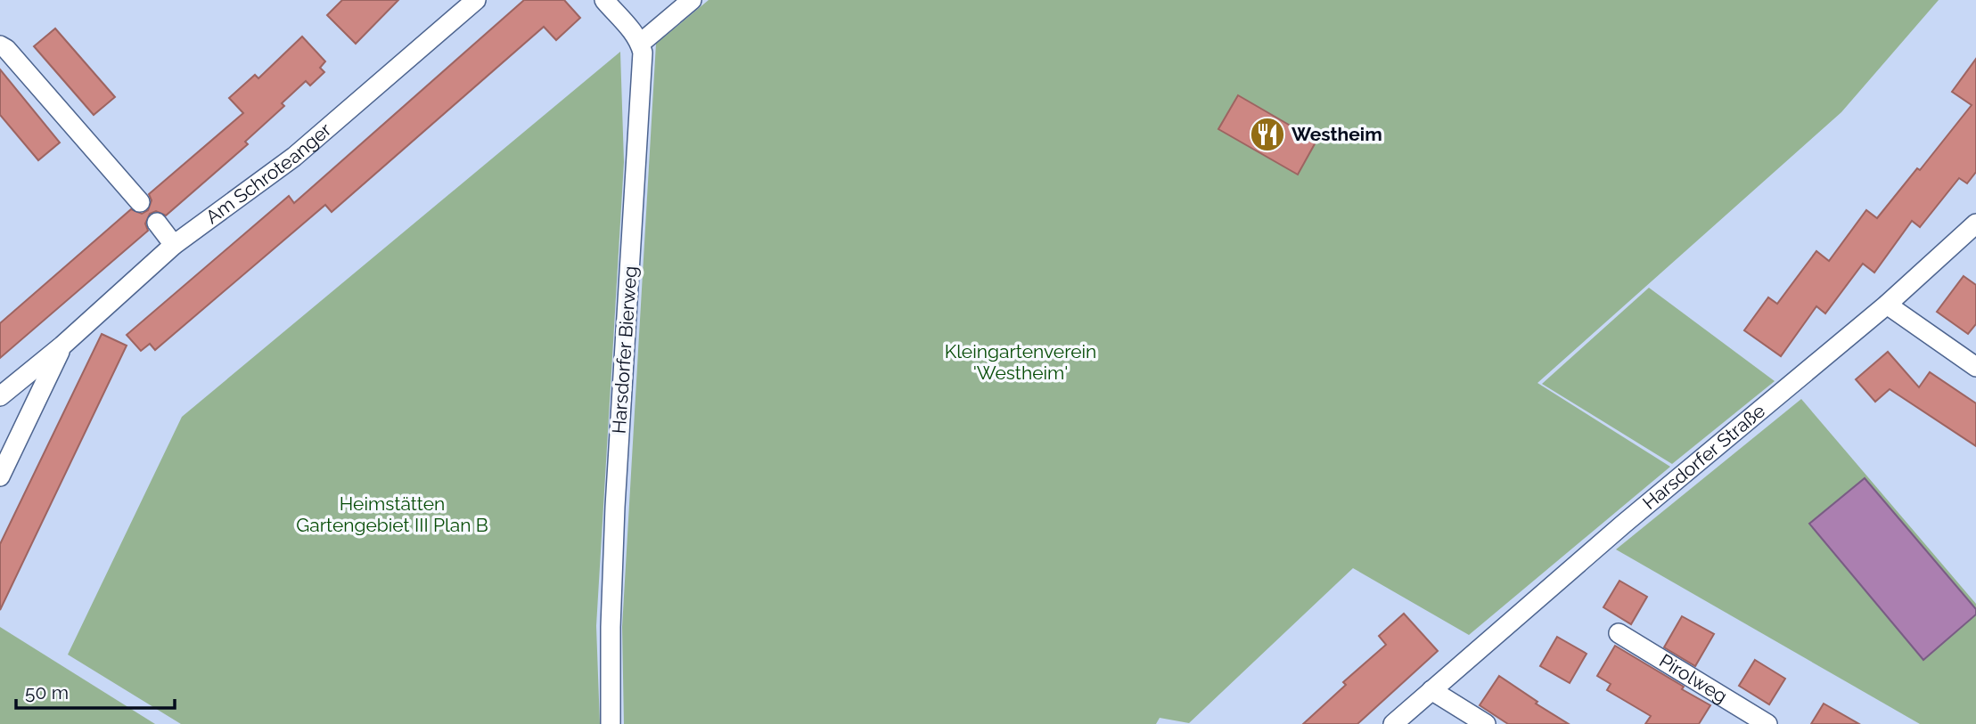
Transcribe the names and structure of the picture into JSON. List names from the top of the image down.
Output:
{
  "streets": {
    "street": [
      "Am Schroteanger",
      "Harsdorfer Bierweg",
      "Harsdorfer Straße",
      "Pirolweg"
    ]
  },
  "parks": ["Kleingartenverein 'Westheim'", "Heimstätten Gartengebiet III Plan B"],
  "places": {
    "restaurant": ["Westheim"]
  },
  "scale_bar": "50 m"
}
